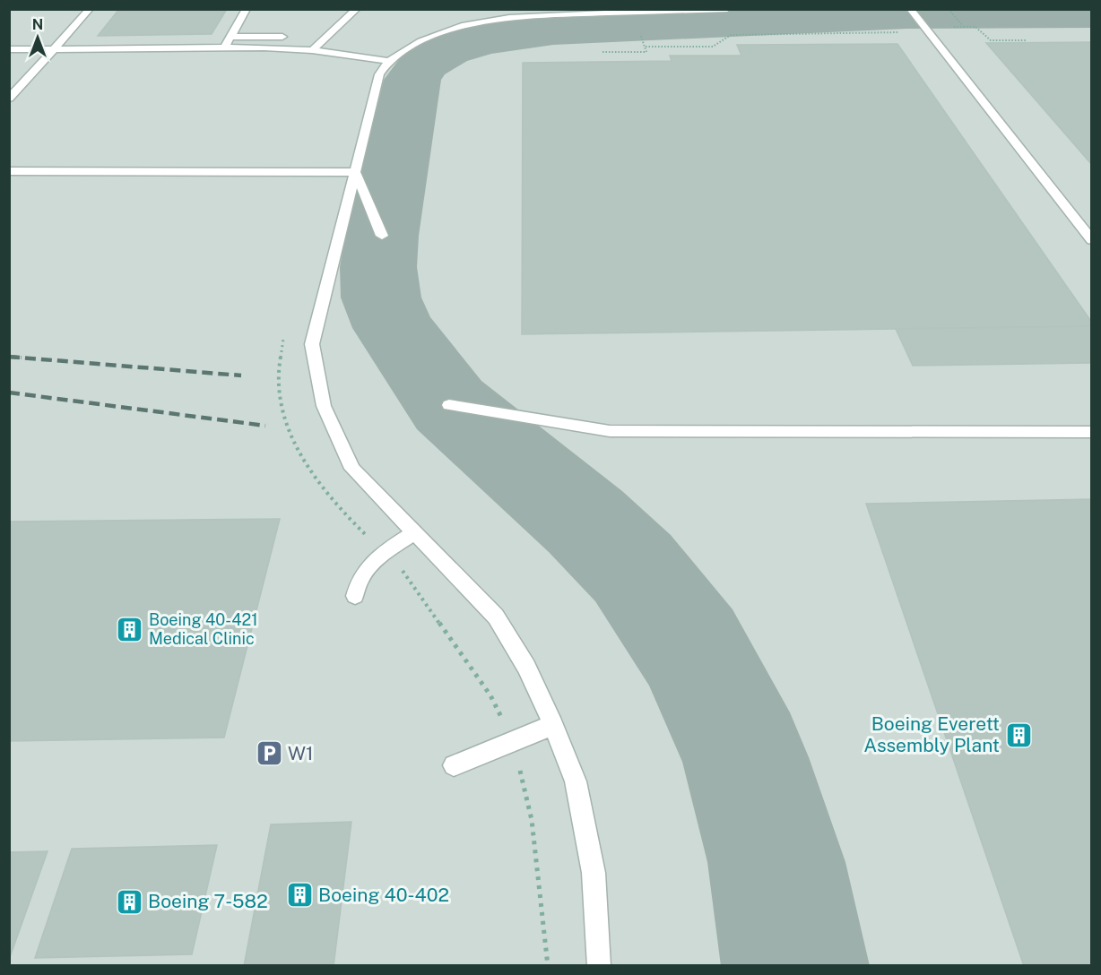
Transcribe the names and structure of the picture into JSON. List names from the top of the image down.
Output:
{
  "places": {
    "building": [
      "Boeing 40-421 Medical Clinic",
      "Boeing Everett Assembly Plant",
      "Boeing 40-402",
      "Boeing 7-582"
    ],
    "parking": ["W1"]
  },
  "north": "top"
}
